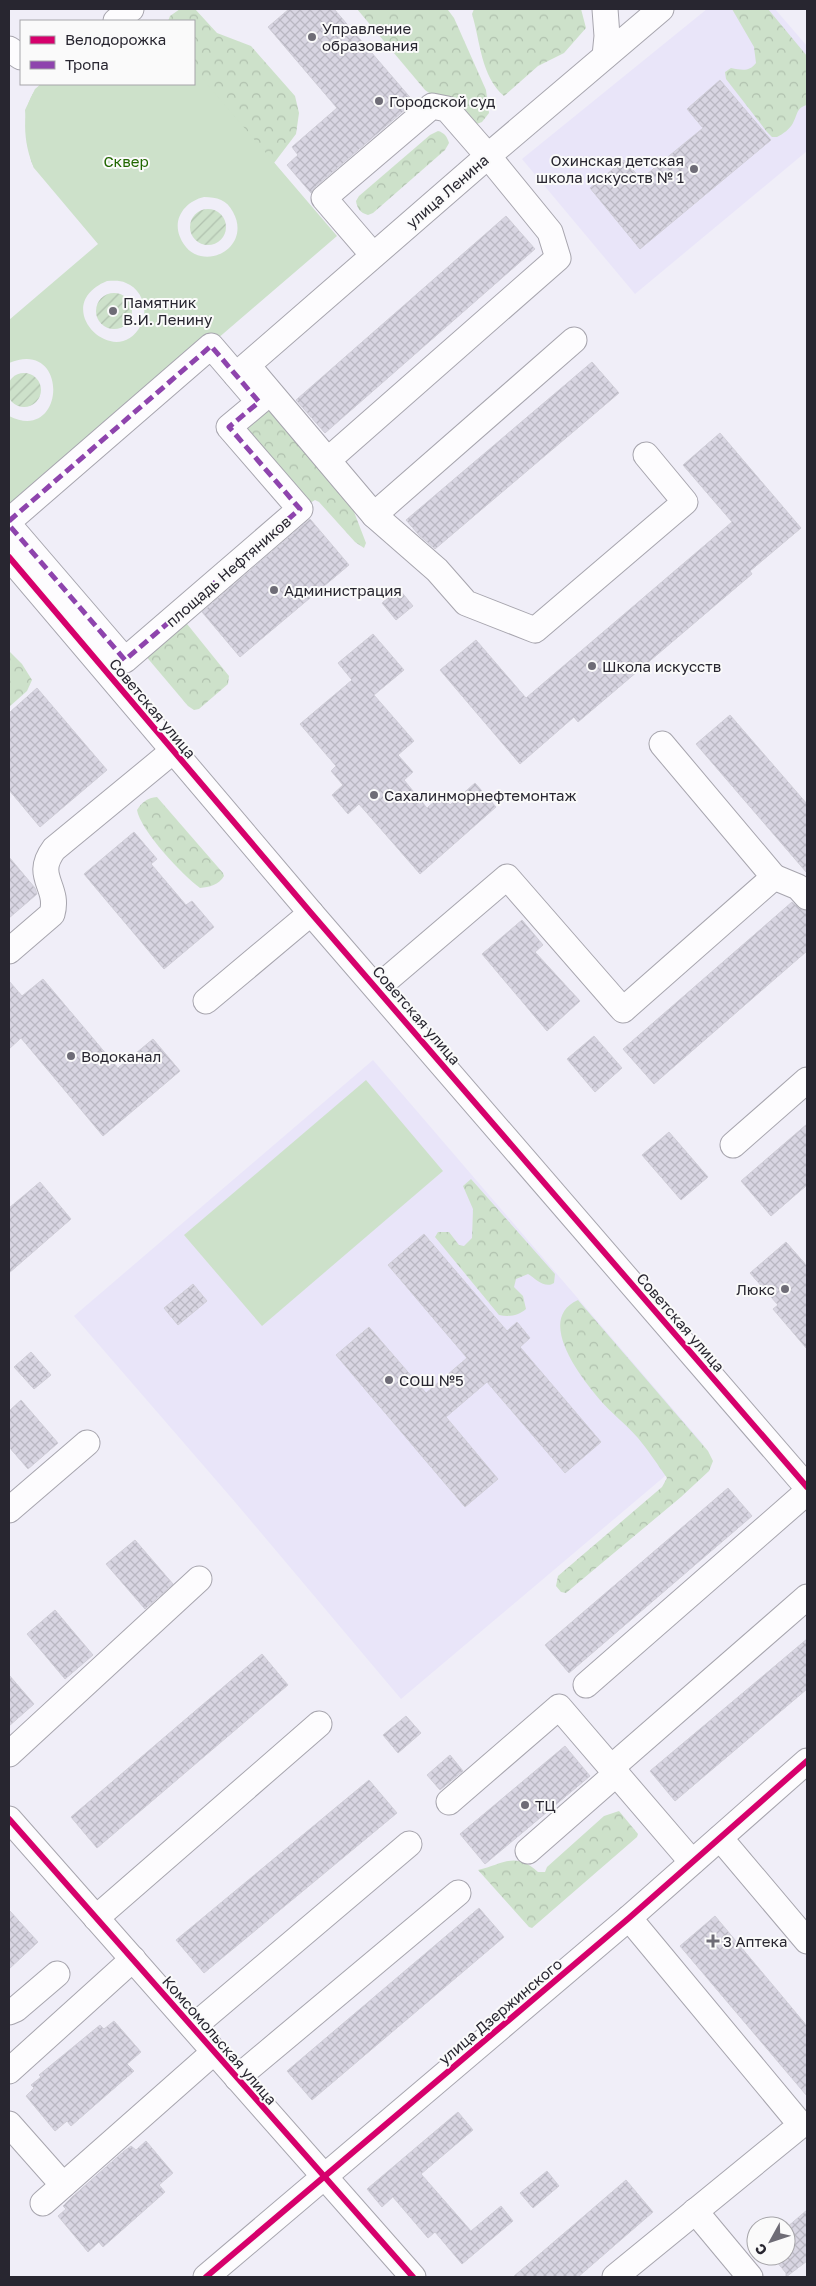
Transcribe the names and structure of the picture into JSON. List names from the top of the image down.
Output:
{
  "streets": {
    "street": [
      "улица Ленина",
      "площадь Нефтяников",
      "Советская улица",
      "улица Дзержинского",
      "Комсомольская улица"
    ]
  },
  "crossings": [
    ["улица Ленина", "площадь Нефтяников"],
    ["площадь Нефтяников", "Советская улица"],
    ["улица Дзержинского", "Комсомольская улица"]
  ],
  "parks": ["Сквер"],
  "places": {
    "other": [
      "Управление образования",
      "Городской суд",
      "Охинская детская школа искусств № 1",
      "Памятник В.И. Ленину",
      "Администрация",
      "Школа искусств",
      "Сахалинморнефтемонтаж",
      "Водоканал",
      "Люкс",
      "СОШ №5",
      "ТЦ"
    ],
    "health": ["3 Аптека"]
  },
  "legend": ["Велодорожка", "Тропа"],
  "north": "bottom left"
}
